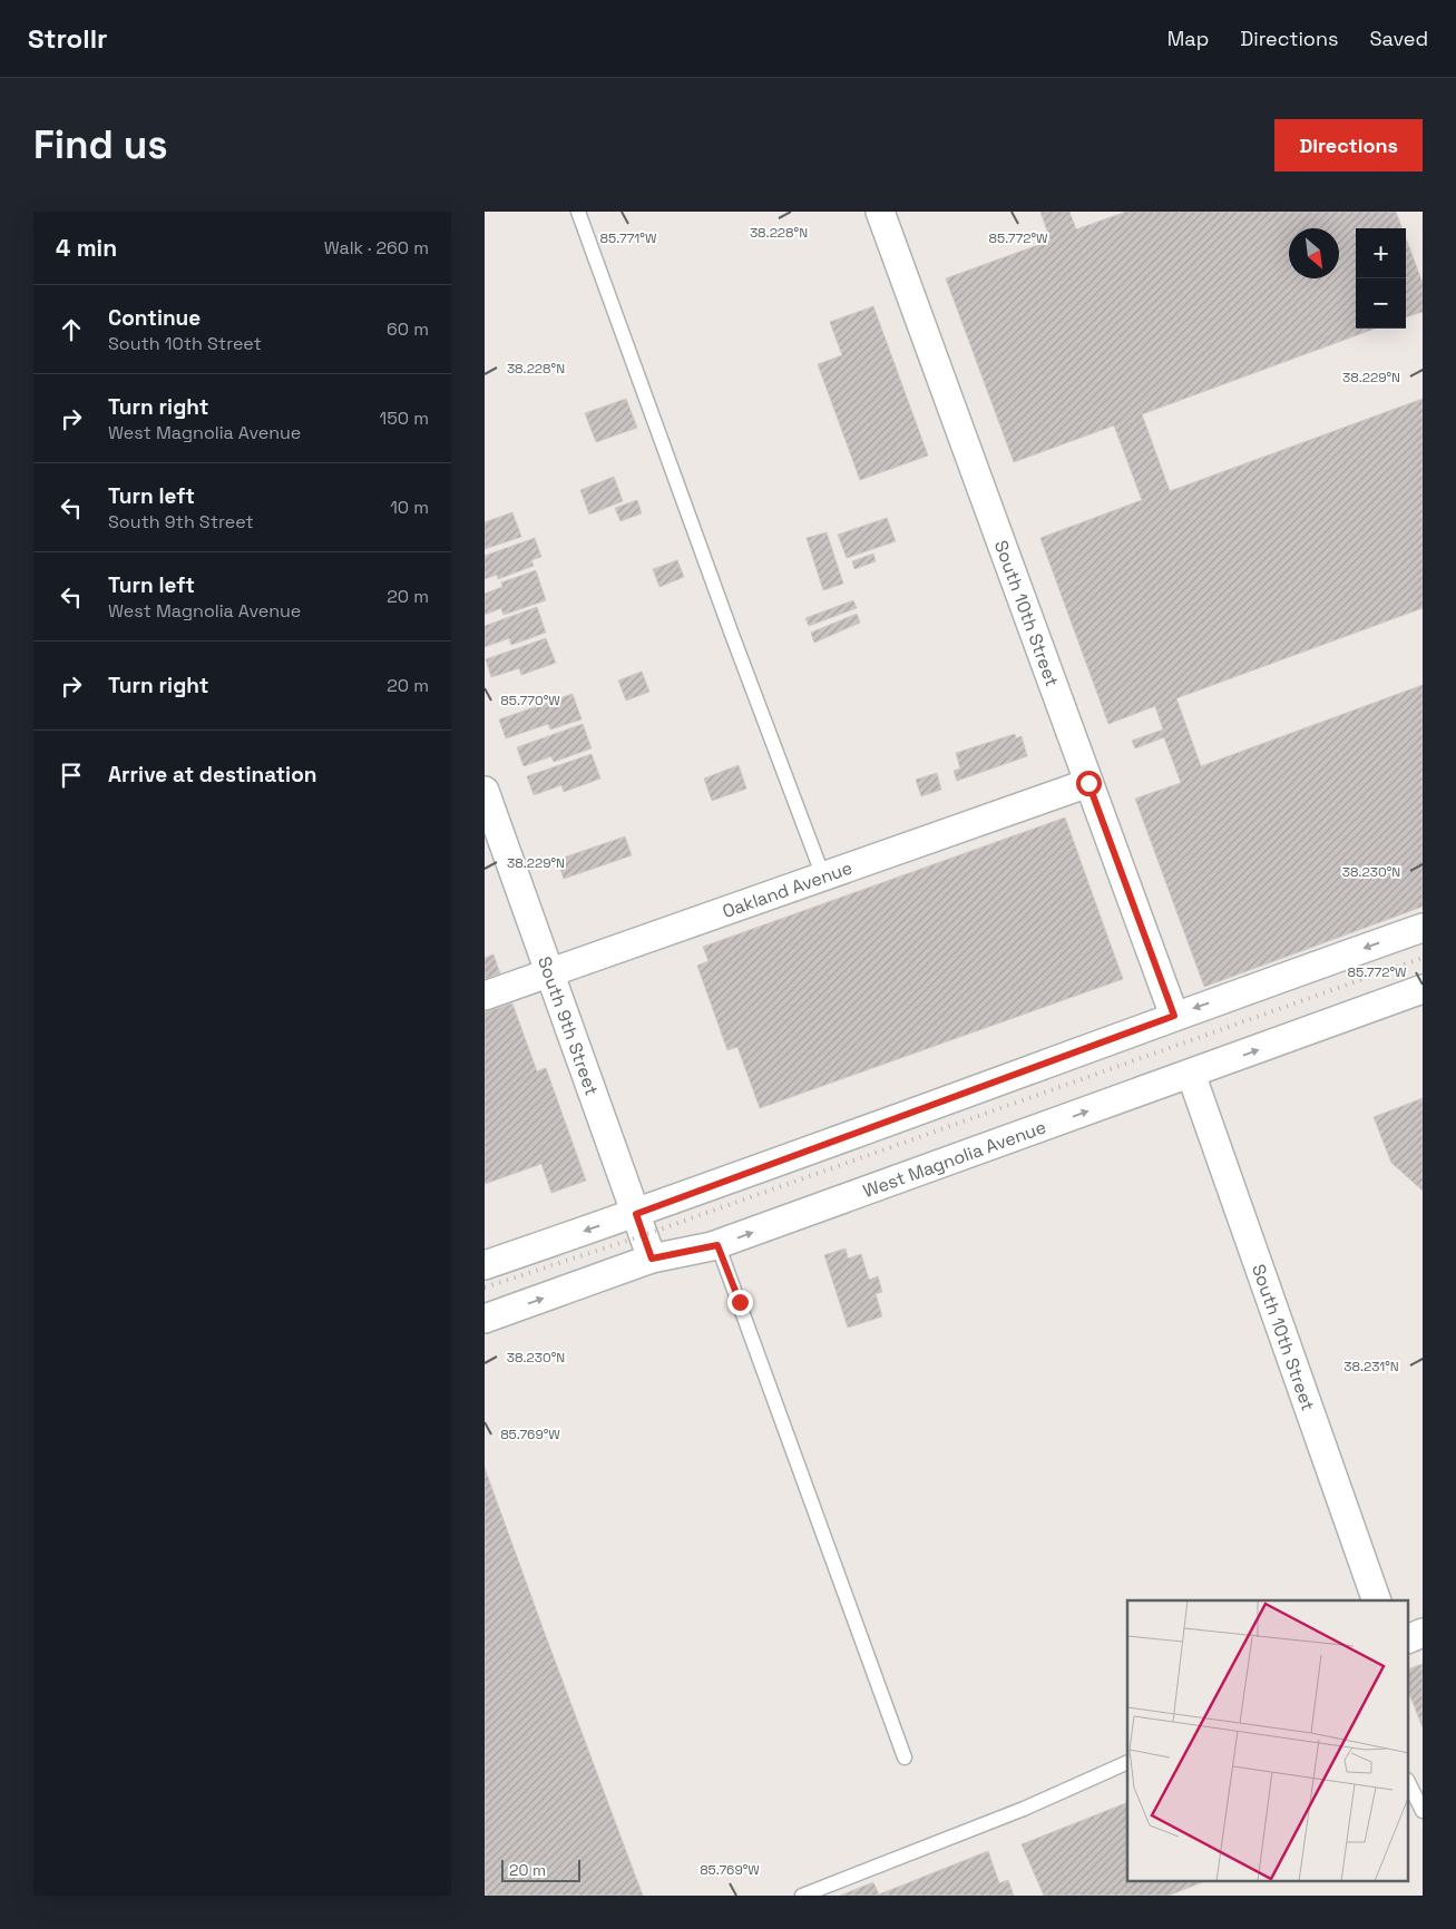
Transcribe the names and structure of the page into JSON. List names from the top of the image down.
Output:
{
  "streets": {
    "street": [
      "South 10th Street",
      "Oakland Avenue",
      "South 9th Street",
      "West Magnolia Avenue"
    ]
  },
  "crossings": [
    ["South 10th Street", "Oakland Avenue"],
    ["South 10th Street", "West Magnolia Avenue"],
    ["Oakland Avenue", "South 9th Street"],
    ["South 9th Street", "West Magnolia Avenue"]
  ],
  "scale_bar": "20 m",
  "north": "bottom right",
  "page": {
    "header": "Strollr",
    "nav": ["Map", "Directions", "Saved"],
    "buttons": "Directions",
    "title": "Find us",
    "heading": ["4 min", "Walk · 260 m"],
    "map_buttons": ["+", "−"],
    "list": [
      ["Continue", "South 10th Street", "60 m"],
      ["Turn right", "West Magnolia Avenue", "150 m"],
      ["Turn left", "South 9th Street", "10 m"],
      ["Turn left", "West Magnolia Avenue", "20 m"],
      ["Turn right", "20 m"],
      "Arrive at destination"
    ],
    "scale": "20 m"
  },
  "coordinates": [
    "38.228°N",
    "85.771°W",
    "85.772°W",
    "38.229°N",
    "85.770°W",
    "38.230°N",
    "38.231°N",
    "85.769°W"
  ]
}
